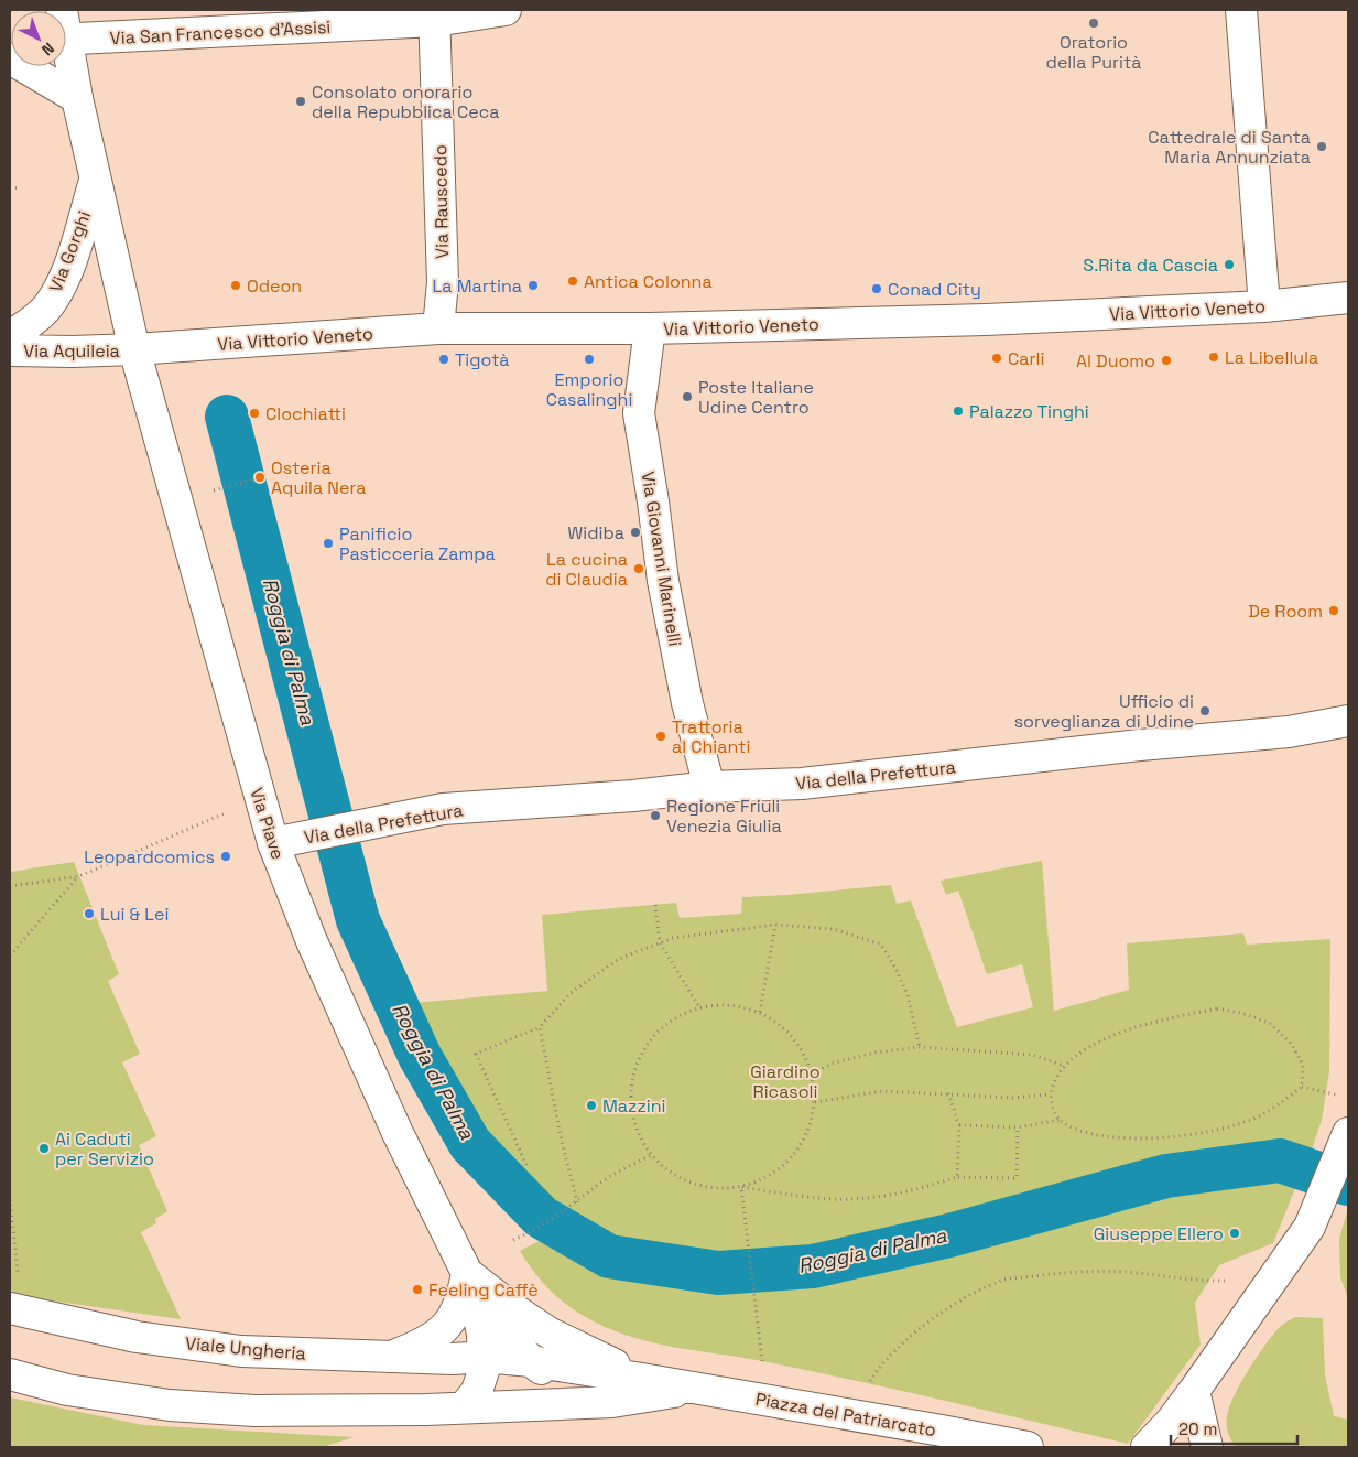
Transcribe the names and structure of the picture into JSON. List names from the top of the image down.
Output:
{
  "streets": {
    "street": [
      "Via San Francesco d'Assisi",
      "Via Rauscedo",
      "Via Gorghi",
      "Via Vittorio Veneto",
      "Via Aquileia",
      "Via Giovanni Marinelli",
      "Via della Prefettura",
      "Via Piave",
      "Viale Ungheria",
      "Piazza del Patriarcato"
    ]
  },
  "crossings": [
    ["Via San Francesco d'Assisi", "Via Rauscedo"],
    ["Via Rauscedo", "Via Vittorio Veneto"],
    ["Via Gorghi", "Via Vittorio Veneto"],
    ["Via Gorghi", "Via Aquileia"],
    ["Via Gorghi", "Via Piave"],
    ["Via Vittorio Veneto", "Via Aquileia"],
    ["Via Vittorio Veneto", "Via Giovanni Marinelli"],
    ["Via Vittorio Veneto", "Via Piave"],
    ["Via Aquileia", "Via Piave"],
    ["Via Giovanni Marinelli", "Via della Prefettura"],
    ["Via della Prefettura", "Via Piave"],
    ["Viale Ungheria", "Piazza del Patriarcato"]
  ],
  "water": ["Roggia di Palma"],
  "parks": ["Giardino Ricasoli"],
  "places": [
    "Oratorio della Purità",
    "Consolato onorario della Repubblica Ceca",
    "Cattedrale di Santa Maria Annunziata",
    "S.Rita da Cascia",
    "Antica Colonna",
    "Odeon",
    "La Martina",
    "Conad City",
    "La Libellula",
    "Carli",
    "Tigotà",
    "Emporio Casalinghi",
    "Al Duomo",
    "Poste Italiane Udine Centro",
    "Palazzo Tinghi",
    "Clochiatti",
    "Osteria Aquila Nera",
    "Widiba",
    "Panificio Pasticceria Zampa",
    "La cucina di Claudia",
    "De Room",
    "Ufficio di sorveglianza di Udine",
    "Trattoria al Chianti",
    "Regione Friuli Venezia Giulia",
    "Leopardcomics",
    "Lui & Lei",
    "Mazzini",
    "Ai Caduti per Servizio",
    "Giuseppe Ellero",
    "Feeling Caffè"
  ],
  "scale_bar": "20 m",
  "north": "bottom right"
}
